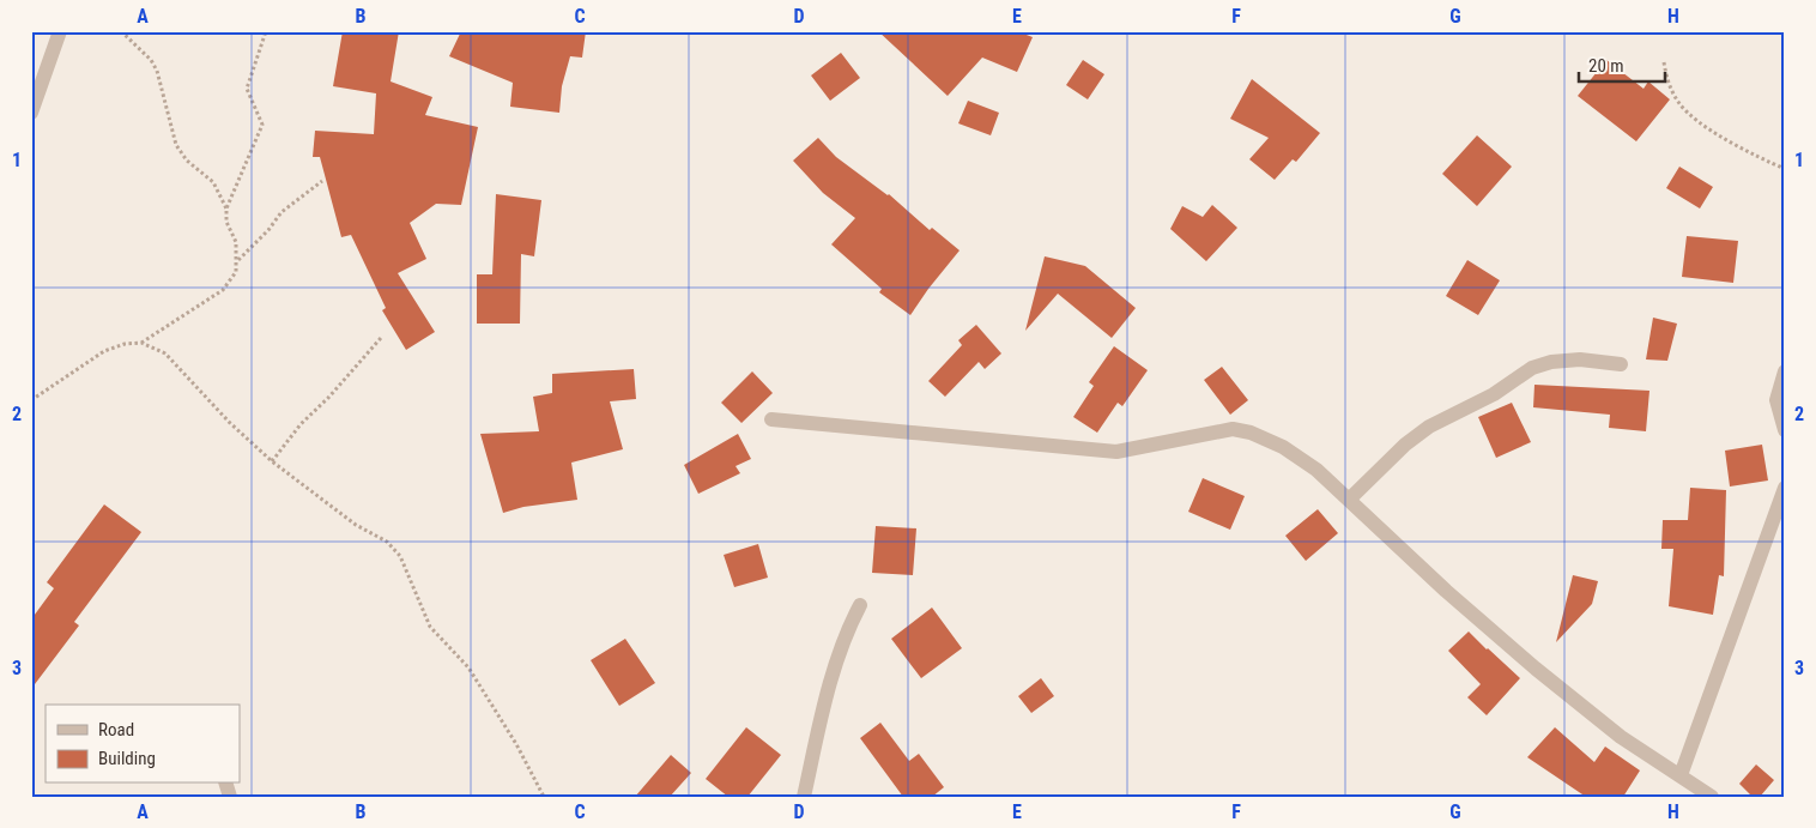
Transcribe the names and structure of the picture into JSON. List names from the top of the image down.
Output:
{
  "legend": ["Road", "Building"],
  "scale_bar": "20 m",
  "grid": {
    "columns": [
      "A",
      "B",
      "C",
      "D",
      "E",
      "F",
      "G",
      "H"
    ],
    "rows": ["1", "2", "3"]
  }
}
